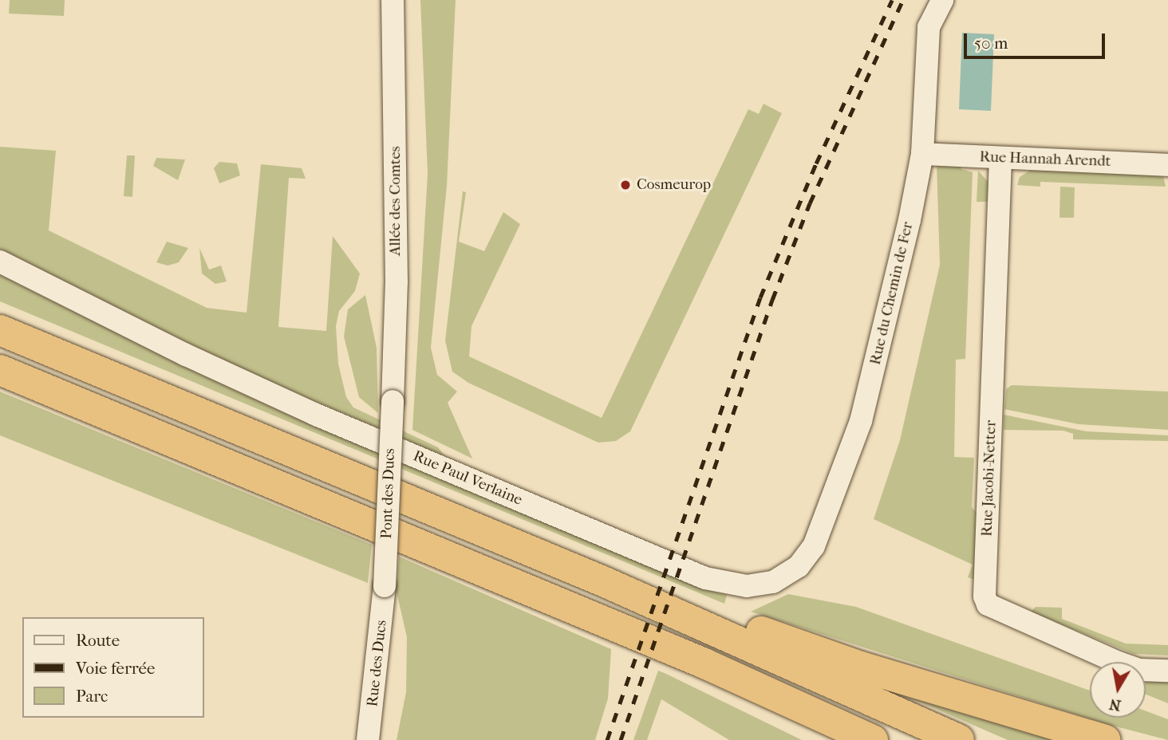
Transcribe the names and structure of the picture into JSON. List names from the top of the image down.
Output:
{
  "streets": {
    "street": [
      "Rue Hannah Arendt",
      "Allée des Comtes",
      "Rue du Chemin de Fer",
      "Rue Paul Verlaine",
      "Rue Jacobi-Netter",
      "Pont des Ducs",
      "Rue des Ducs"
    ]
  },
  "crossings": [
    ["Rue Hannah Arendt", "Rue du Chemin de Fer"],
    ["Rue Hannah Arendt", "Rue Jacobi-Netter"],
    ["Allée des Comtes", "Pont des Ducs"],
    ["Rue du Chemin de Fer", "Rue Paul Verlaine"],
    ["Pont des Ducs", "Rue des Ducs"]
  ],
  "places": ["Cosmeurop"],
  "legend": ["Route", "Voie ferrée", "Parc"],
  "scale_bar": "50 m",
  "north": "bottom"
}
